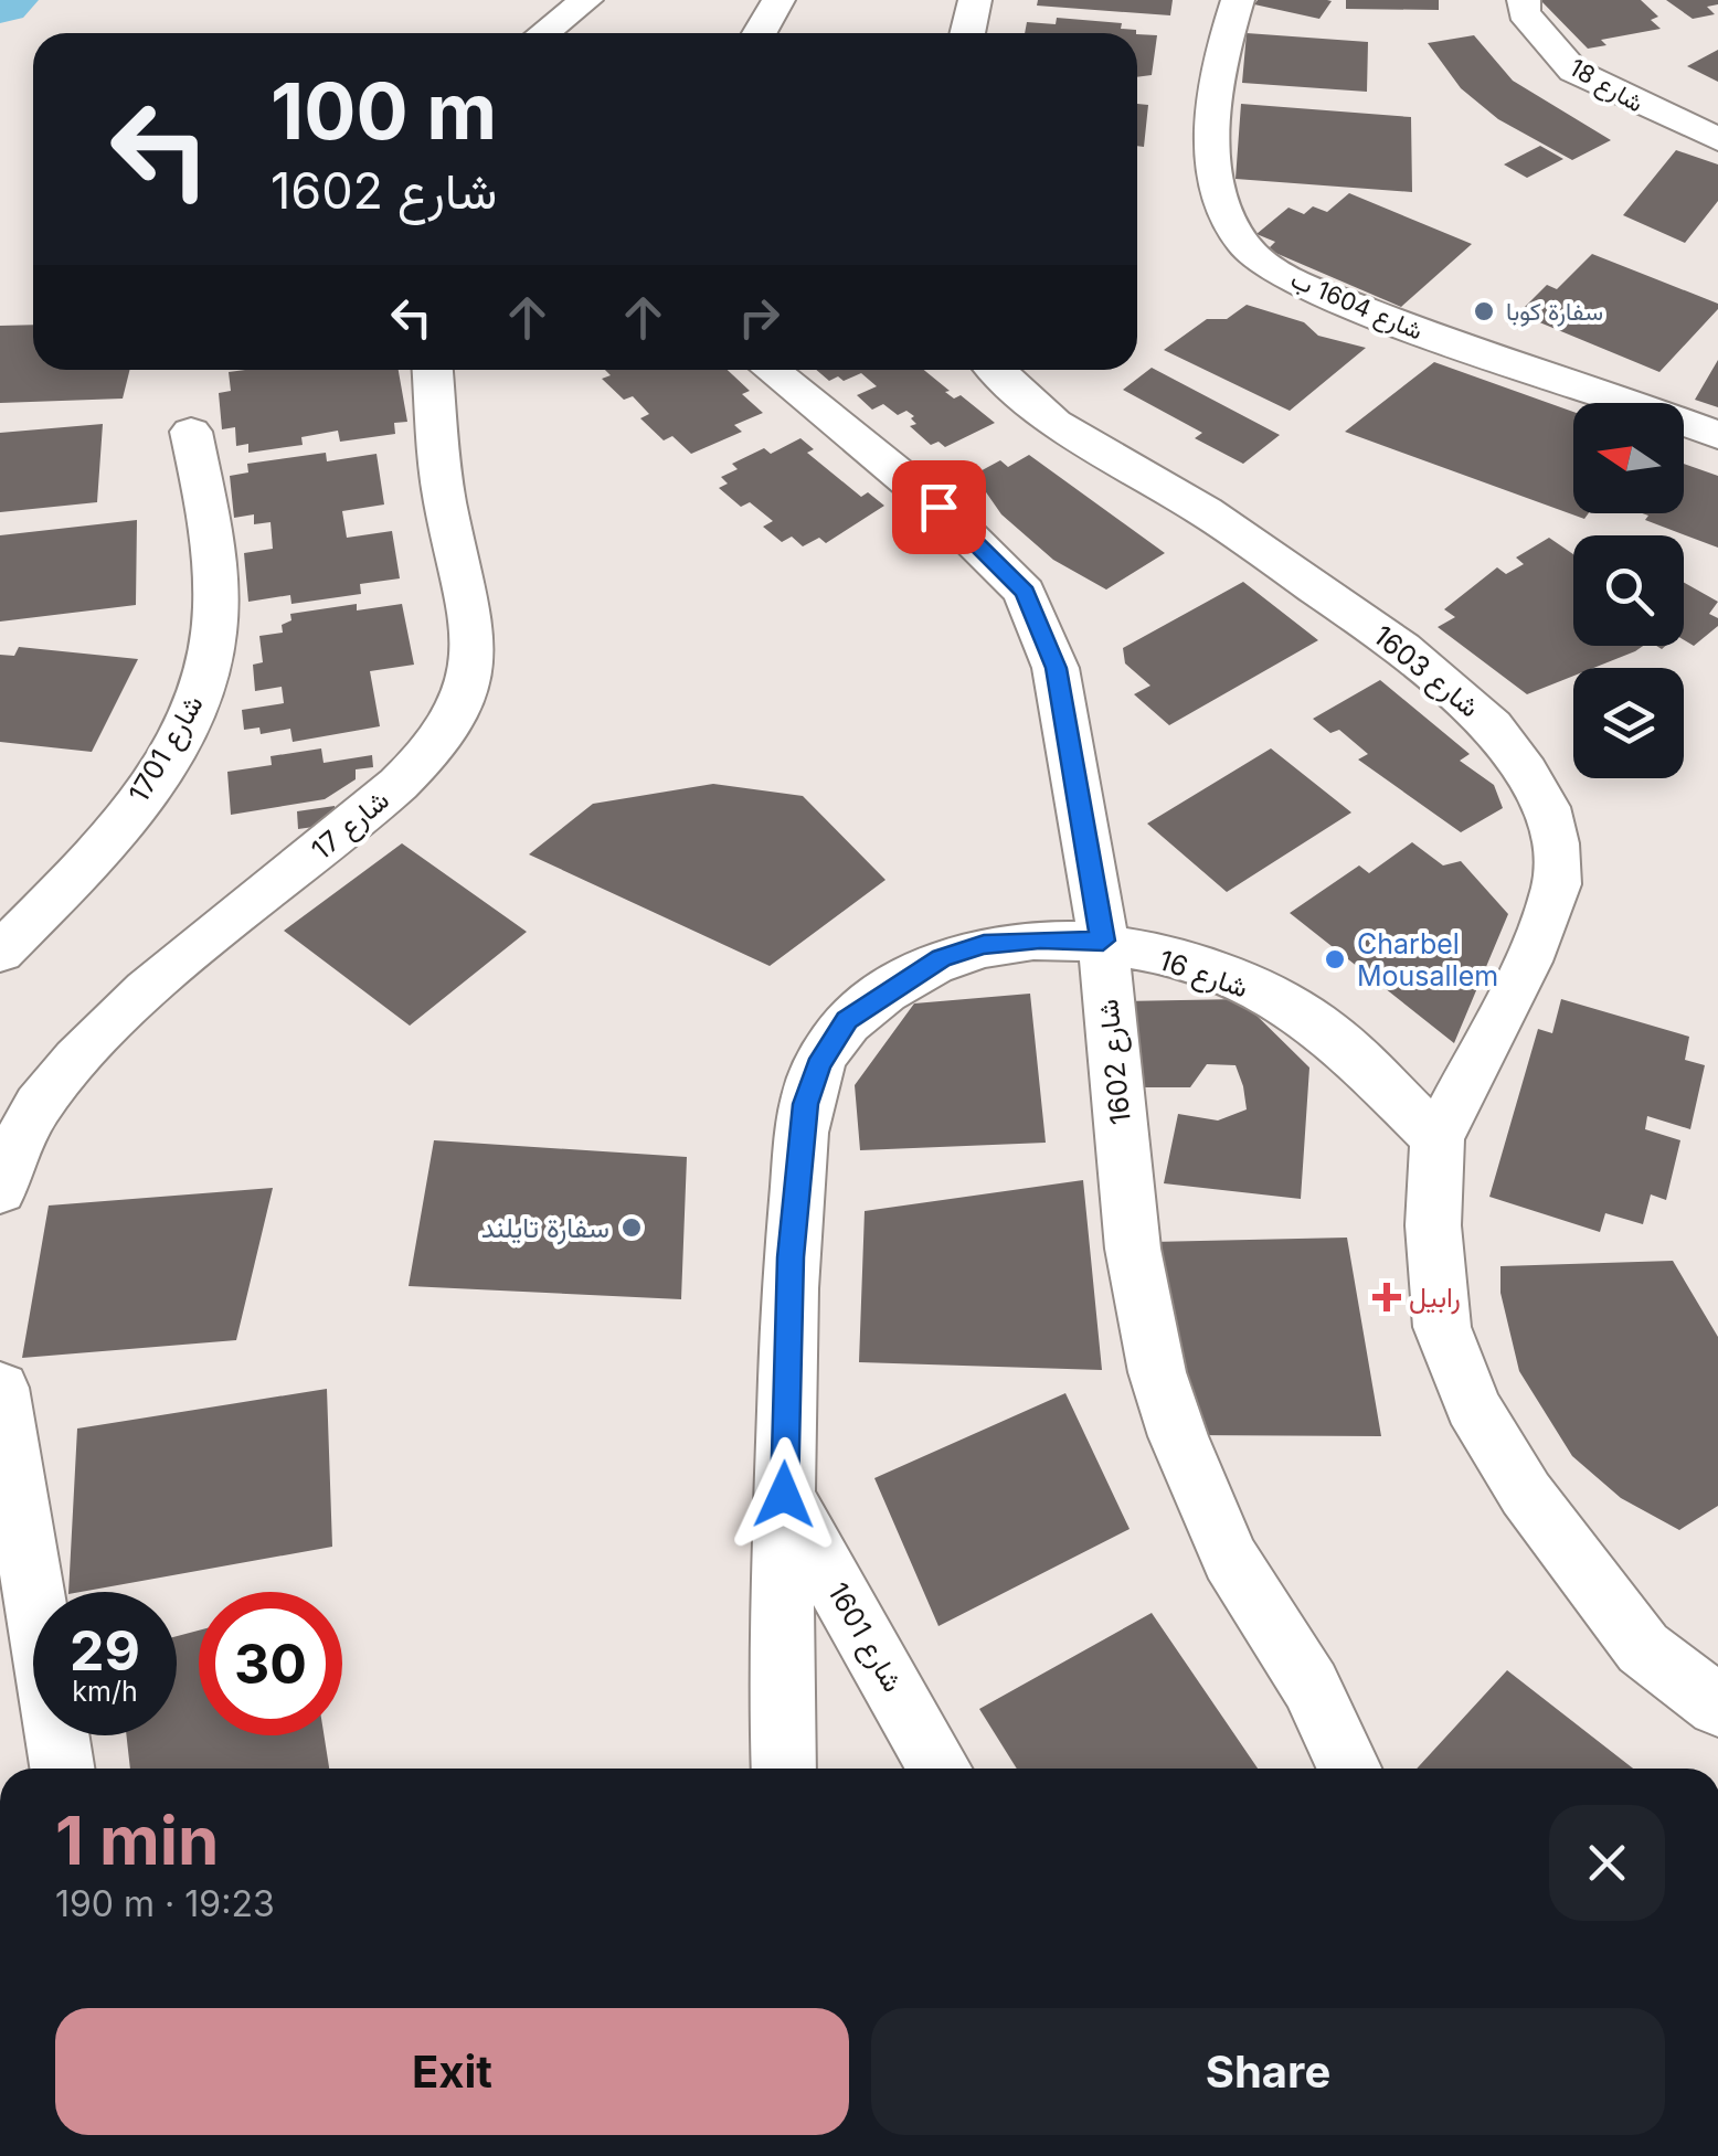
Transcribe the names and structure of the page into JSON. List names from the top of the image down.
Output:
{
  "streets": {
    "street": [
      "شارع 18",
      "شارع 1604 ب",
      "شارع 1603",
      "شارع 1701",
      "شارع 17",
      "شارع 16",
      "شارع 1602",
      "شارع 1601"
    ]
  },
  "crossings": [
    ["شارع 1603", "شارع 16"],
    ["شارع 16", "شارع 1602"],
    ["شارع 16", "شارع 1601"]
  ],
  "places": {
    "other": ["سفارة كوبا", "Charbel Mousallem", "سفارة تايلند"],
    "health": ["رابيل"]
  },
  "north": "left",
  "page": {
    "turn": ["100 m", "شارع 1602"],
    "speed": "29 km/h",
    "limit": "30",
    "heading": ["1 min", "190 m · 19:23"],
    "buttons": ["Exit", "Share"]
  }
}
